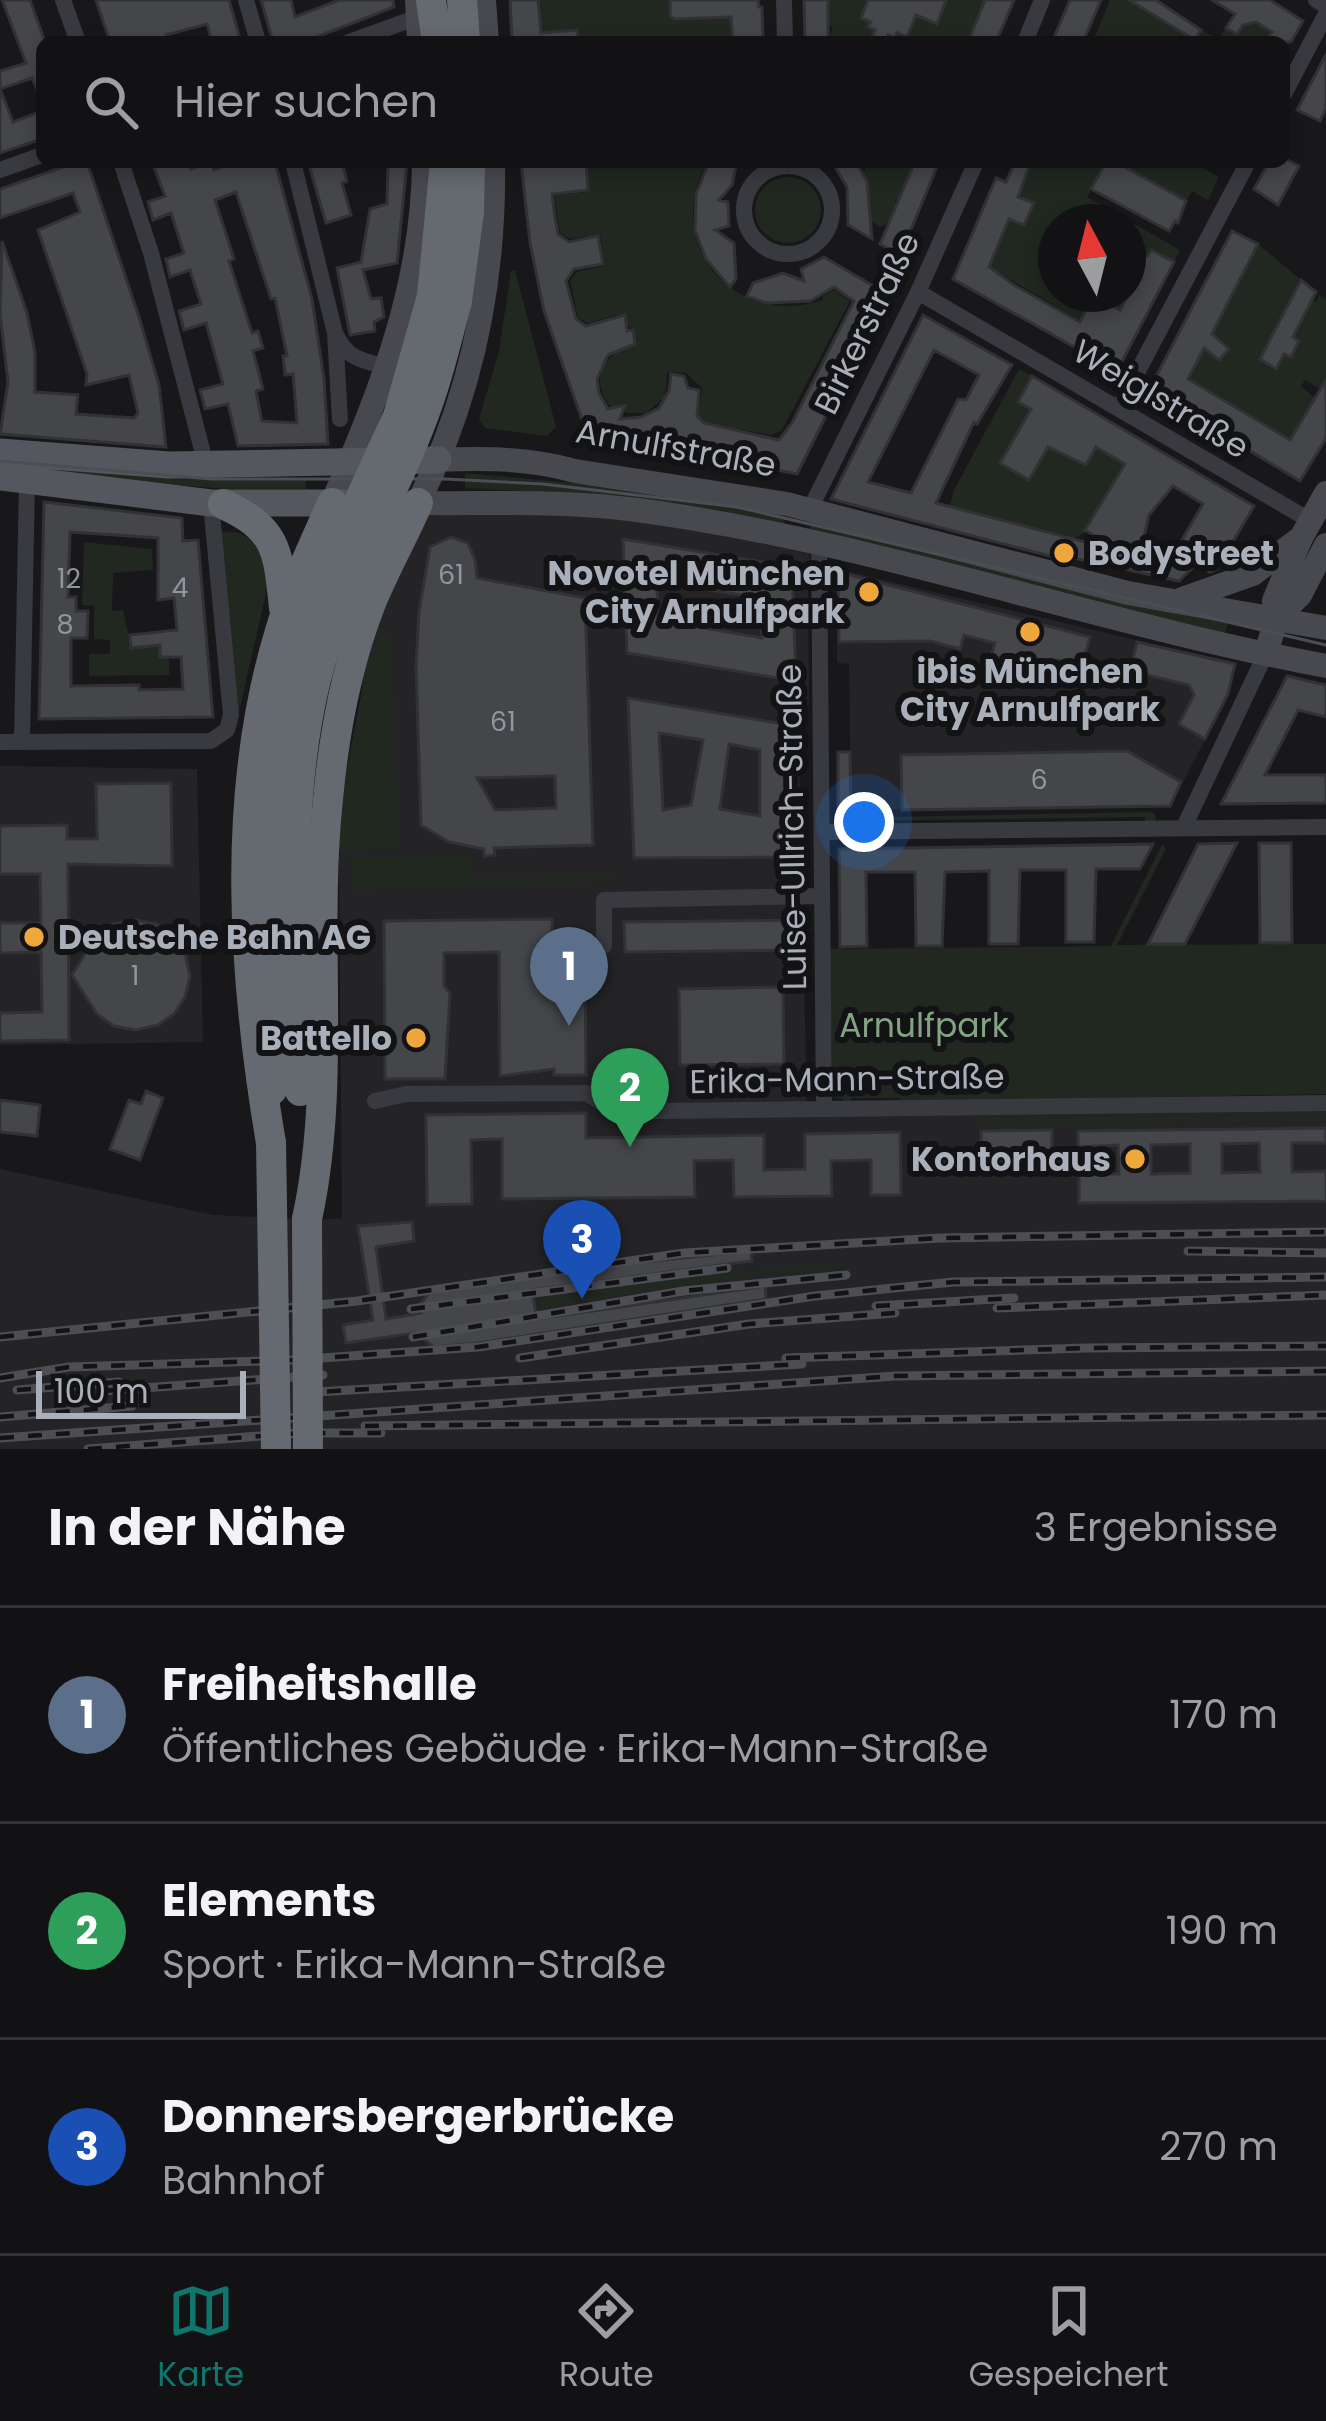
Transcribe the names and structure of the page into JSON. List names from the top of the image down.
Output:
{
  "streets": {
    "main road": ["Arnulfstraße"],
    "street": [
      "Birkerstraße",
      "Weiglstraße",
      "Luise-Ullrich-Straße",
      "Erika-Mann-Straße"
    ]
  },
  "crossings": [
    ["Birkerstraße", "Weiglstraße"],
    ["Birkerstraße", "Arnulfstraße"],
    ["Arnulfstraße", "Luise-Ullrich-Straße"],
    ["Luise-Ullrich-Straße", "Erika-Mann-Straße"]
  ],
  "parks": ["Arnulfpark"],
  "places": [
    "Bodystreet",
    "Novotel München City Arnulfpark",
    "ibis München City Arnulfpark",
    "Deutsche Bahn AG",
    "Battello",
    "Kontorhaus"
  ],
  "house_numbers": [
    "61",
    "12",
    "4",
    "8",
    "61",
    "6",
    "1"
  ],
  "scale_bar": "100 m",
  "north": "top",
  "page": {
    "search": "Hier suchen",
    "pins": ["1", "2", "3"],
    "scale": "100 m",
    "heading": ["In der Nähe", "3 Ergebnisse"],
    "list": [
      {
        "mark": "1",
        "name": "Freiheitshalle",
        "note": "Öffentliches Gebäude · Erika-Mann-Straße",
        "value": "170 m"
      },
      {
        "mark": "2",
        "name": "Elements",
        "note": "Sport · Erika-Mann-Straße",
        "value": "190 m"
      },
      {
        "mark": "3",
        "name": "Donnersbergerbrücke",
        "note": "Bahnhof",
        "value": "270 m"
      }
    ],
    "nav": ["Karte", "Route", "Gespeichert"]
  }
}
